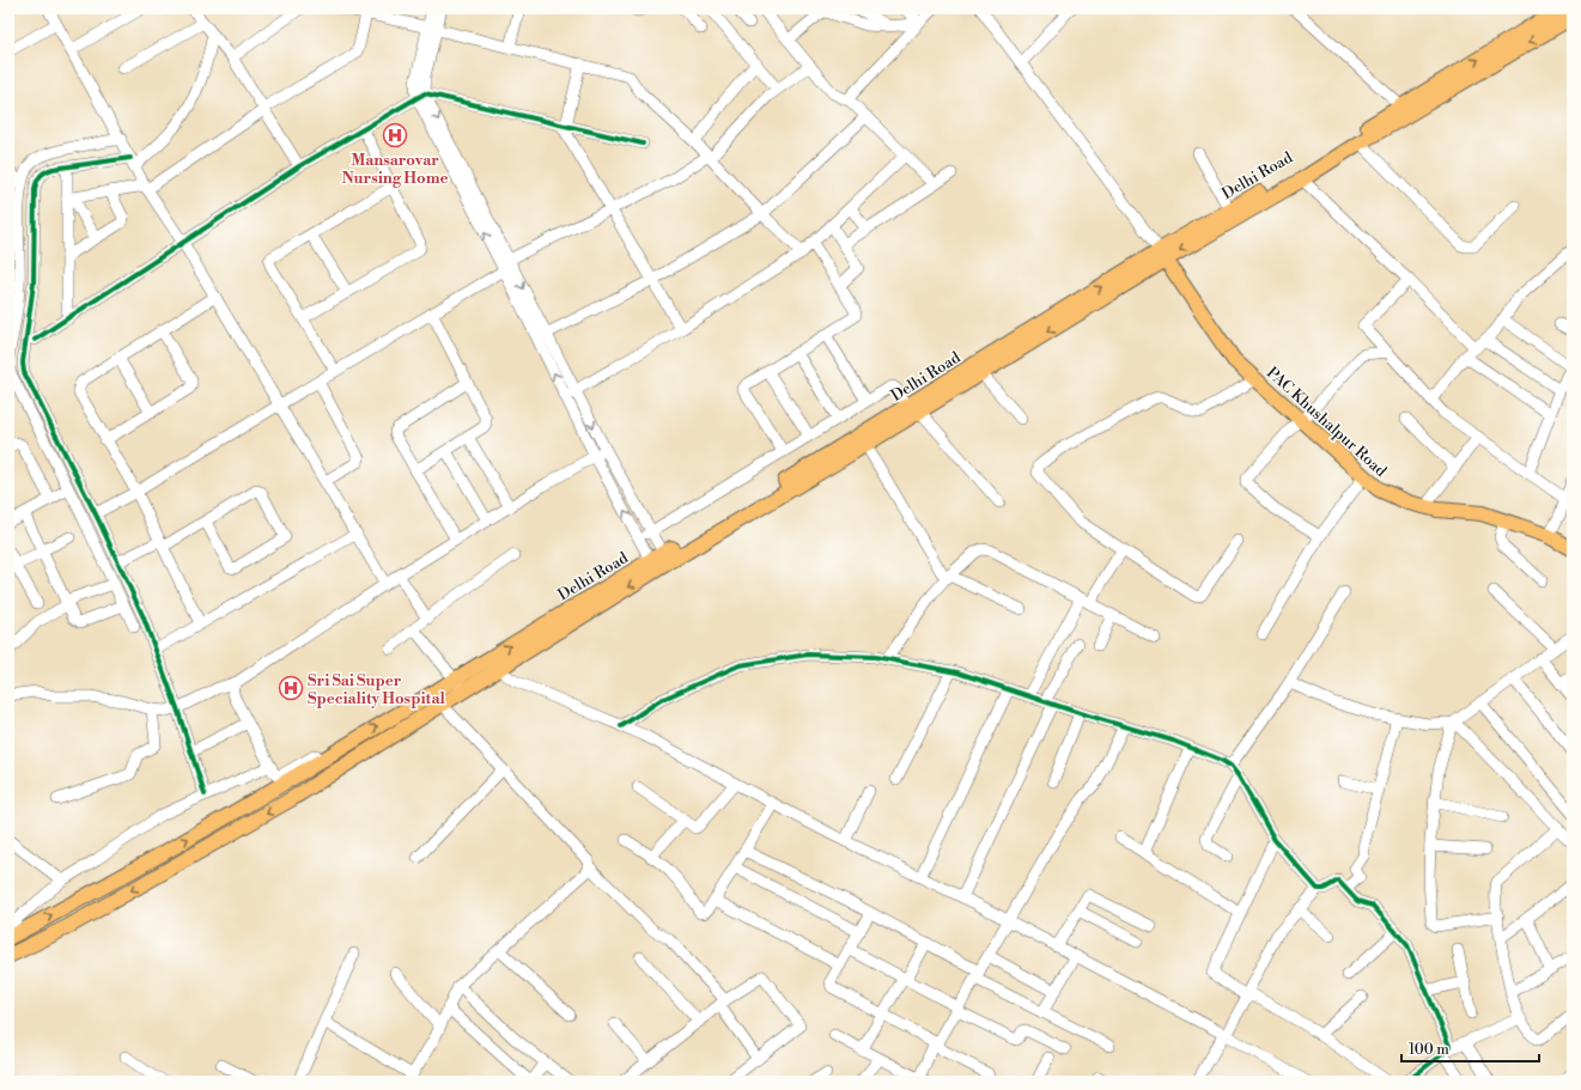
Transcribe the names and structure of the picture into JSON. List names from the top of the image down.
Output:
{
  "streets": {
    "main road": ["Delhi Road", "PAC Khushalpur Road"]
  },
  "crossings": [
    ["Delhi Road", "PAC Khushalpur Road"]
  ],
  "places": {
    "hospital": ["Mansarovar Nursing Home", "Sri Sai Super Speciality Hospital"]
  },
  "scale_bar": "100 m"
}
